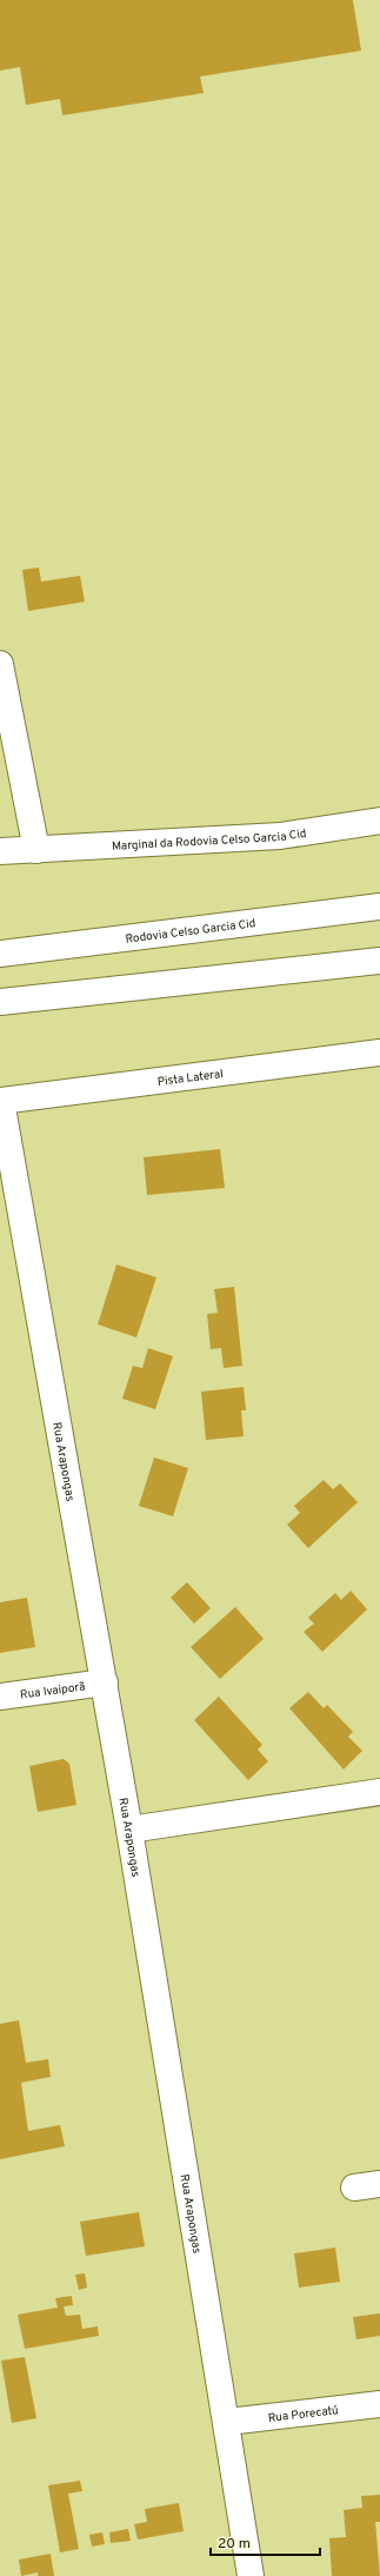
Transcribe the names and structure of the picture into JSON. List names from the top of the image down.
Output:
{
  "streets": {
    "main road": [
      "Marginal da Rodovia Celso Garcia Cid",
      "Rodovia Celso Garcia Cid",
      "Pista Lateral",
      "Rua Arapongas",
      "Rua Ivaiporã",
      "Rua Porecatú"
    ]
  },
  "crossings": [
    ["Pista Lateral", "Rua Arapongas"],
    ["Rua Arapongas", "Rua Ivaiporã"],
    ["Rua Arapongas", "Rua Porecatú"]
  ],
  "scale_bar": "20 m"
}
